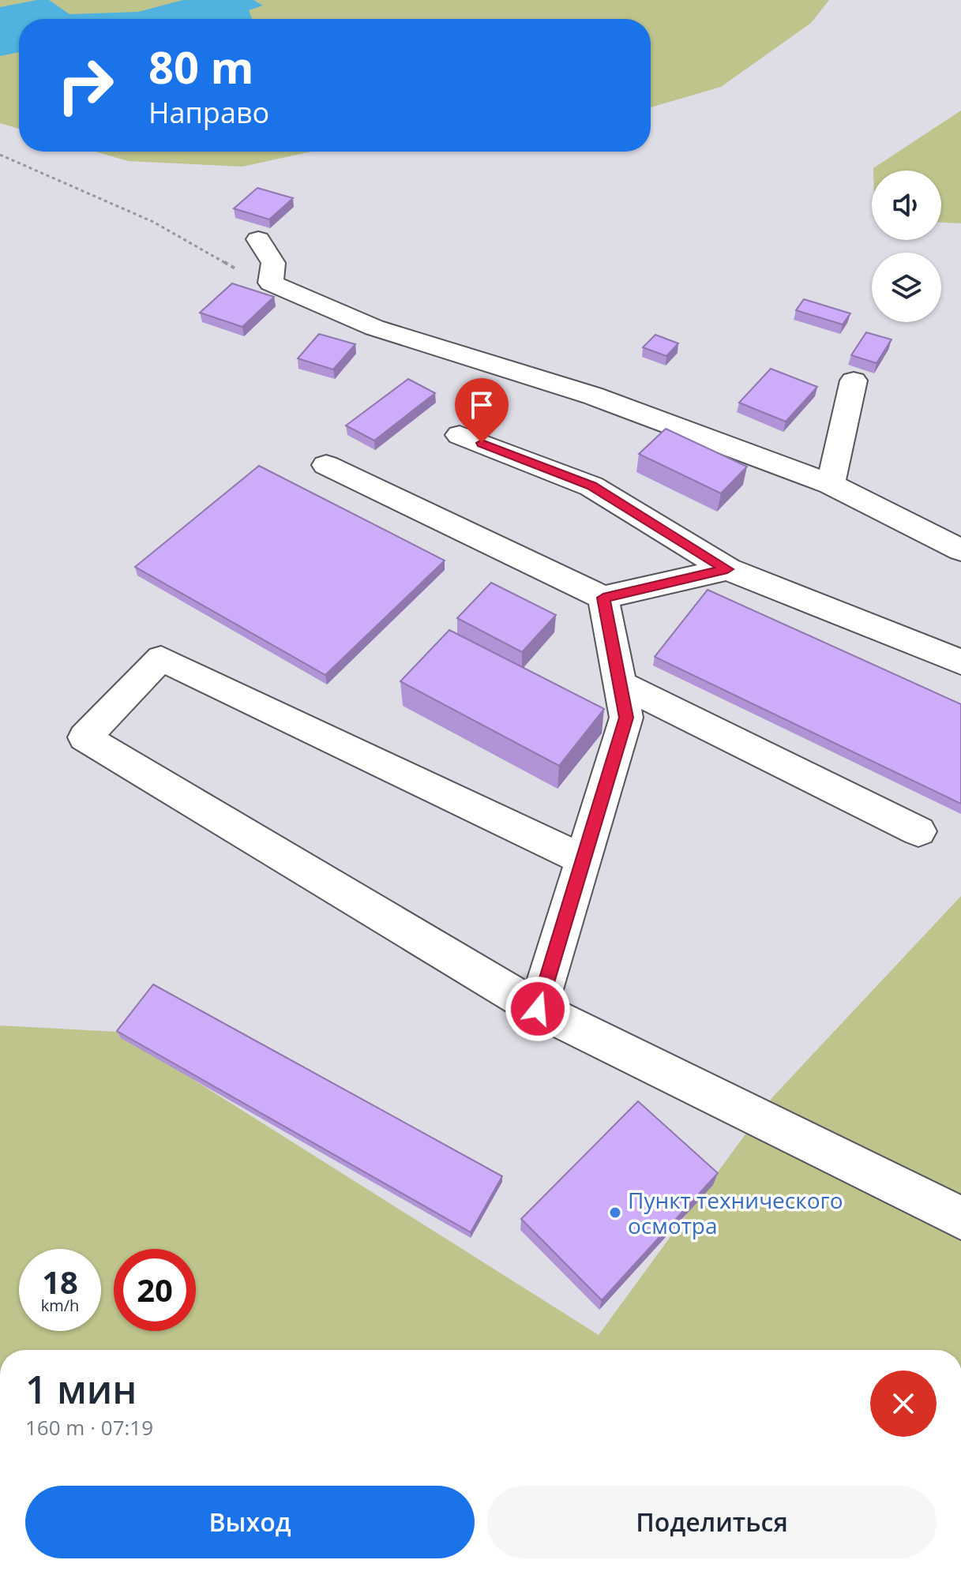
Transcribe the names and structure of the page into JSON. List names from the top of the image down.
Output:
{
  "places": ["Пункт технического осмотра"],
  "page": {
    "turn": ["80 m", "Направо"],
    "speed": "18 km/h",
    "limit": "20",
    "heading": ["1 мин", "160 m · 07:19"],
    "buttons": ["Выход", "Поделиться"]
  }
}
